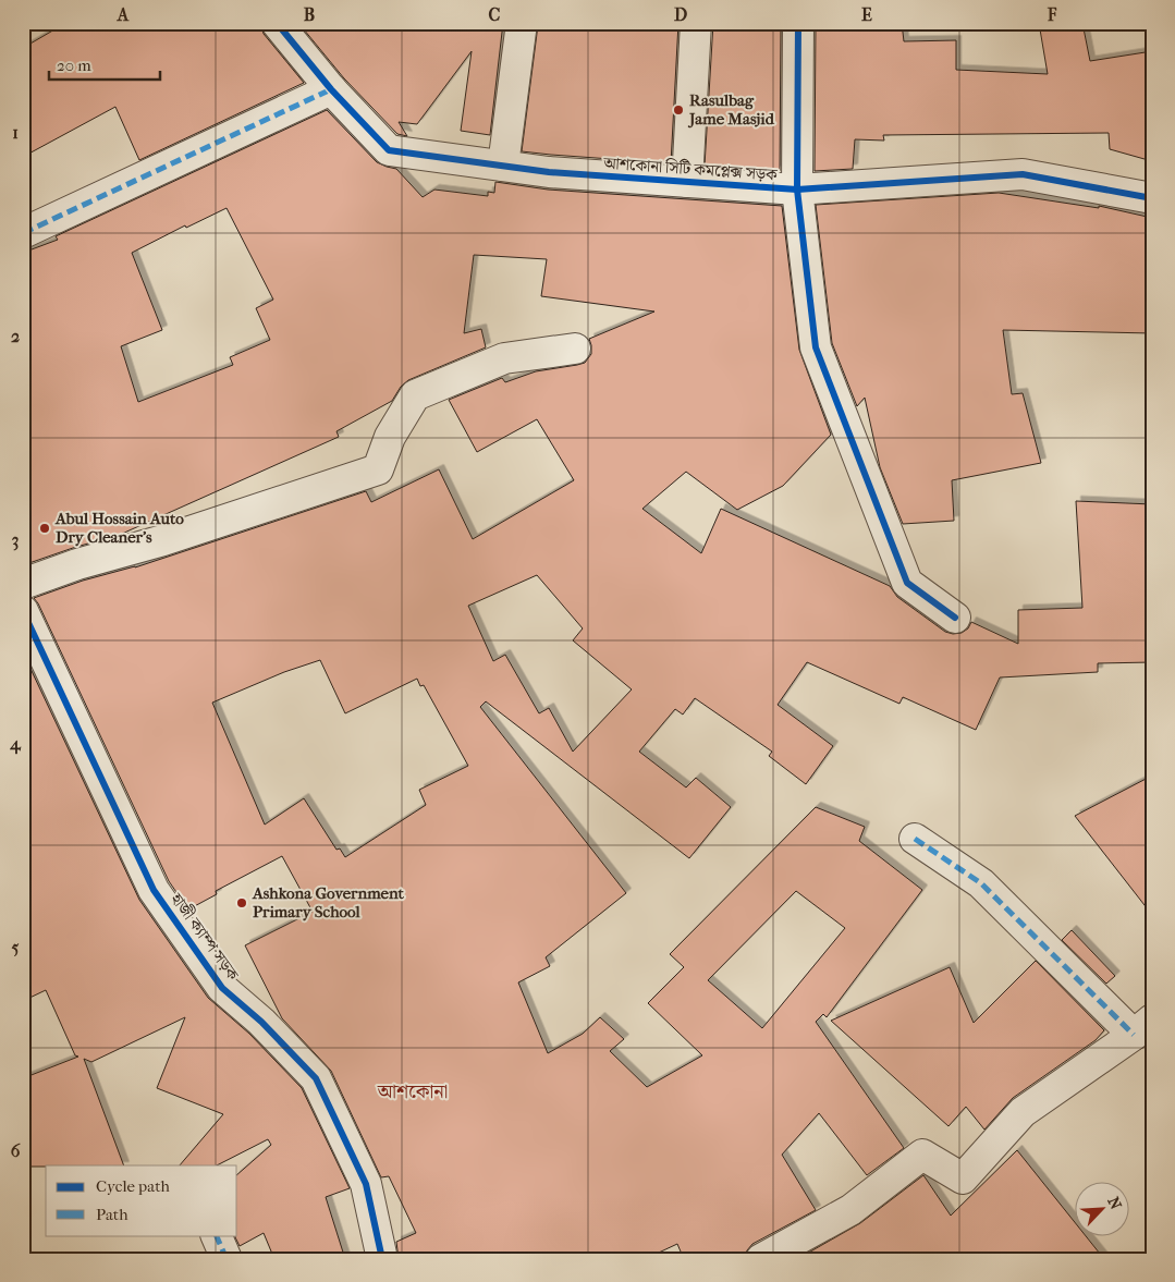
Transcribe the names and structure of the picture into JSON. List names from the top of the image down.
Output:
{
  "streets": {
    "street": ["আশকোনা সিটি কমপ্লেক্স সড়ক", "হাজী ক্যাম্প সড়ক"]
  },
  "districts": ["আশকোনা"],
  "places": ["Rasulbag Jame Masjid", "Abul Hossain Auto Dry Cleaner's", "Ashkona Government Primary School"],
  "legend": ["Cycle path", "Path"],
  "scale_bar": "20 m",
  "north": "top right",
  "grid": {
    "columns": [
      "A",
      "B",
      "C",
      "D",
      "E",
      "F"
    ],
    "rows": [
      "1",
      "2",
      "3",
      "4",
      "5",
      "6"
    ]
  }
}
